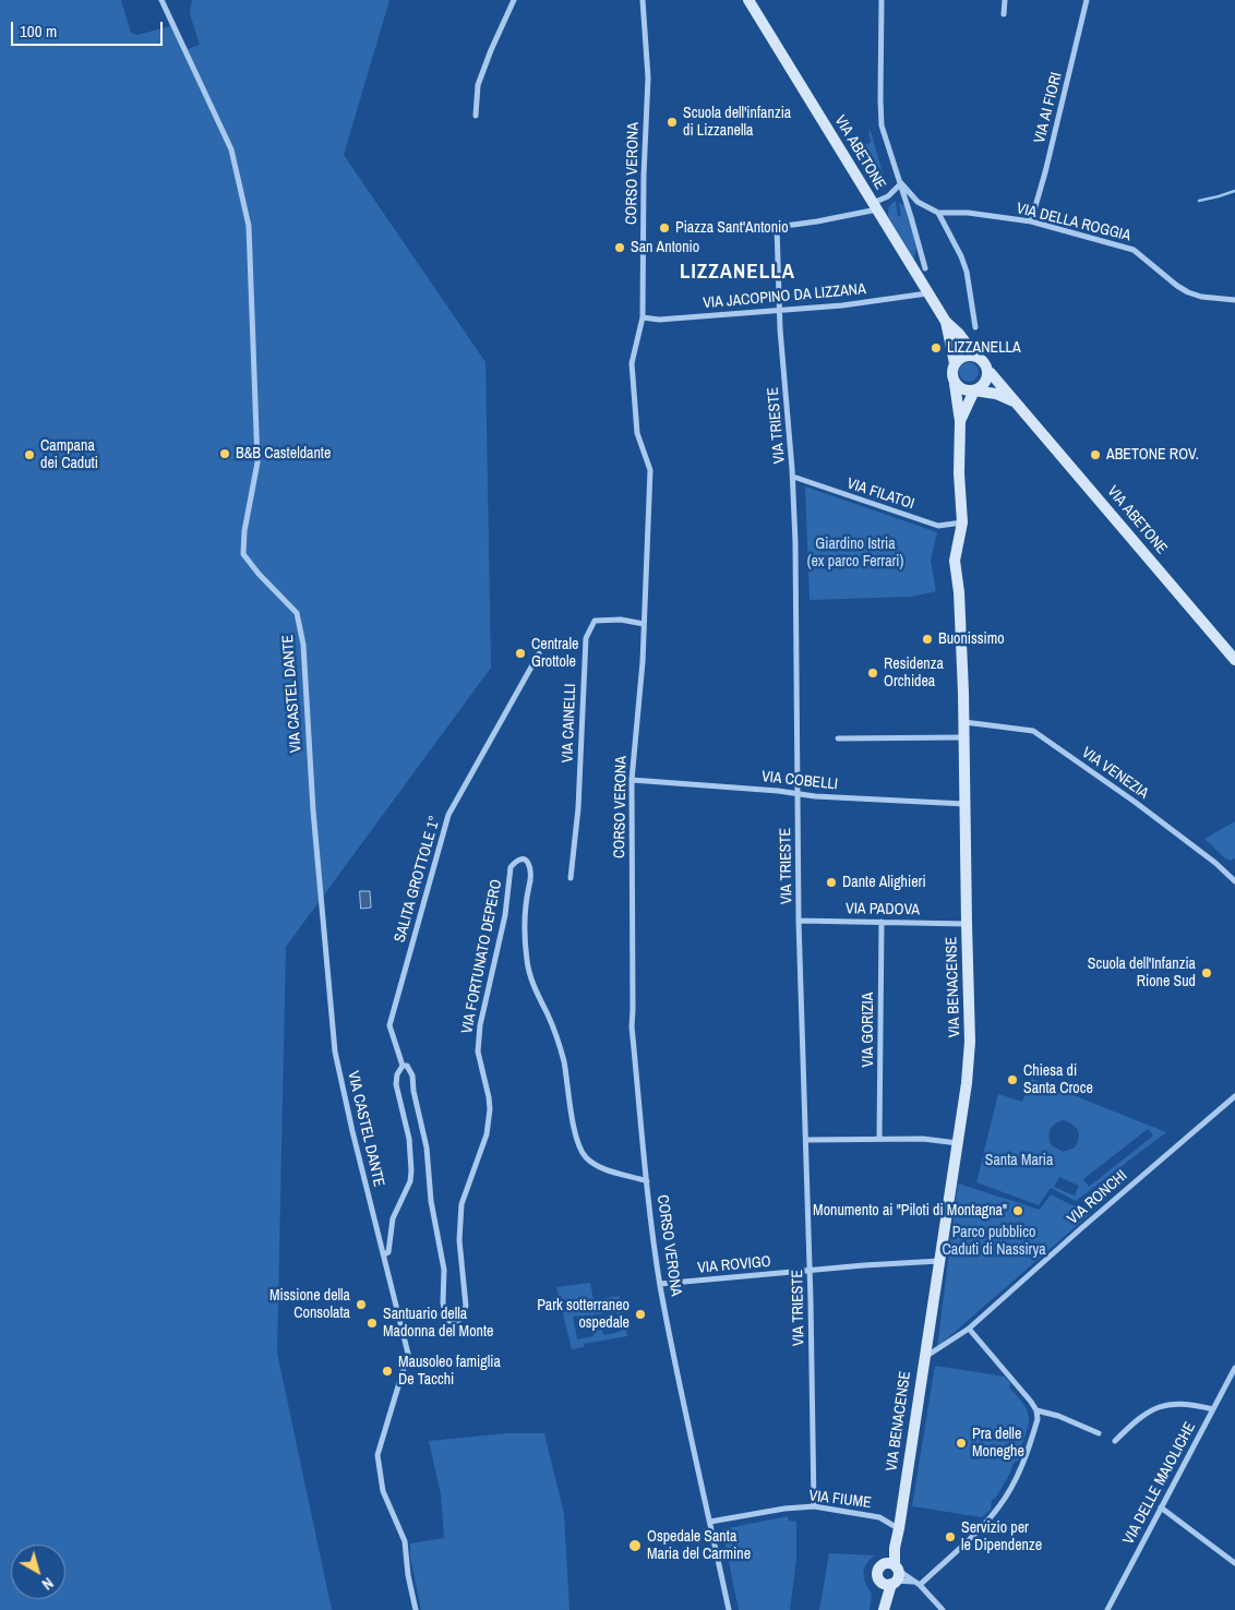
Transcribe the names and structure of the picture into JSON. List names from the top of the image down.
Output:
{
  "streets": {
    "main road": ["VIA ABETONE", "VIA BENACENSE"],
    "street": [
      "VIA AI FIORI",
      "CORSO VERONA",
      "VIA DELLA ROGGIA",
      "VIA JACOPINO DA LIZZANA",
      "VIA TRIESTE",
      "VIA FILATOI",
      "VIA CASTEL DANTE",
      "VIA CAINELLI",
      "VIA VENEZIA",
      "VIA COBELLI",
      "SALITA GROTTOLE 1°",
      "VIA PADOVA",
      "VIA FORTUNATO DEPERO",
      "VIA GORIZIA",
      "VIA RONCHI",
      "VIA ROVIGO",
      "VIA DELLE MAIOLICHE",
      "VIA FIUME"
    ]
  },
  "crossings": [
    ["VIA AI FIORI", "VIA DELLA ROGGIA"],
    ["VIA ABETONE", "VIA JACOPINO DA LIZZANA"],
    ["VIA ABETONE", "VIA TRIESTE"],
    ["VIA ABETONE", "VIA BENACENSE"],
    ["CORSO VERONA", "VIA JACOPINO DA LIZZANA"],
    ["CORSO VERONA", "VIA CAINELLI"],
    ["CORSO VERONA", "VIA COBELLI"],
    ["CORSO VERONA", "VIA FORTUNATO DEPERO"],
    ["CORSO VERONA", "VIA ROVIGO"],
    ["CORSO VERONA", "VIA FIUME"],
    ["VIA JACOPINO DA LIZZANA", "VIA TRIESTE"],
    ["VIA TRIESTE", "VIA FILATOI"],
    ["VIA TRIESTE", "VIA COBELLI"],
    ["VIA TRIESTE", "VIA PADOVA"],
    ["VIA TRIESTE", "VIA ROVIGO"],
    ["VIA TRIESTE", "VIA FIUME"],
    ["VIA FILATOI", "VIA BENACENSE"],
    ["VIA VENEZIA", "VIA BENACENSE"],
    ["VIA COBELLI", "VIA BENACENSE"],
    ["SALITA GROTTOLE 1°", "VIA FORTUNATO DEPERO"],
    ["VIA PADOVA", "VIA BENACENSE"],
    ["VIA PADOVA", "VIA GORIZIA"],
    ["VIA BENACENSE", "VIA RONCHI"],
    ["VIA BENACENSE", "VIA ROVIGO"],
    ["VIA BENACENSE", "VIA FIUME"]
  ],
  "districts": ["LIZZANELLA"],
  "parks": ["Giardino Istria (ex parco Ferrari)", "Santa Maria", "Parco pubblico Caduti di Nassirya"],
  "places": [
    "Scuola dell'infanzia di Lizzanella",
    "Piazza Sant'Antonio",
    "San Antonio",
    "LIZZANELLA",
    "B&B Casteldante",
    "Campana dei Caduti",
    "ABETONE ROV.",
    "Buonissimo",
    "Centrale Grottole",
    "Residenza Orchidea",
    "Dante Alighieri",
    "Scuola dell'Infanzia Rione Sud",
    "Chiesa di Santa Croce",
    "Monumento ai \"Piloti di Montagna\"",
    "Missione della Consolata",
    "Park sotterraneo ospedale",
    "Santuario della Madonna del Monte",
    "Mausoleo famiglia De Tacchi",
    "Pra delle Moneghe",
    "Servizio per le Dipendenze",
    "Ospedale Santa Maria del Carmine"
  ],
  "scale_bar": "100 m",
  "north": "bottom right"
}
